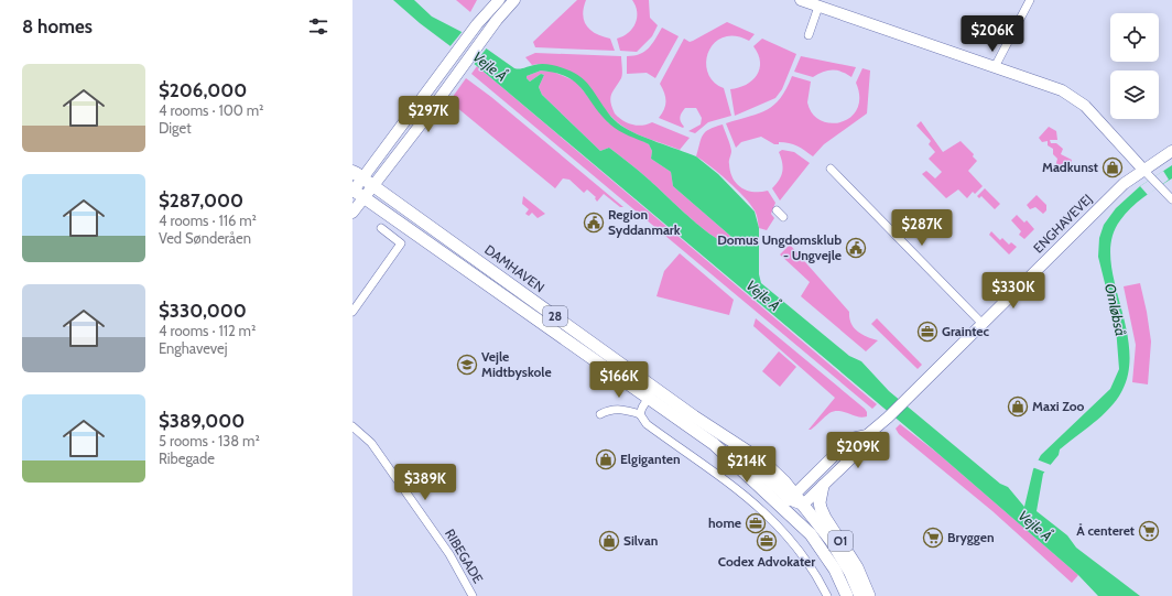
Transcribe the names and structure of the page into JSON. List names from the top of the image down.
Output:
{
  "streets": {
    "main road": [
      "ENGHAVEVEJ",
      "DAMHAVEN",
      "28",
      "O1"
    ],
    "street": ["RIBEGADE"]
  },
  "crossings": [
    ["ENGHAVEVEJ", "DAMHAVEN"],
    ["ENGHAVEVEJ", "O1"]
  ],
  "water": ["Vejle Å", "Omløbså"],
  "places": {
    "shop": [
      "Madkunst",
      "Maxi Zoo",
      "Elgiganten",
      "Silvan"
    ],
    "public building": ["Region Syddanmark", "Domus Ungdomsklub - Ungvejle"],
    "office": ["Graintec", "home", "Codex Advokater"],
    "school or university": ["Vejle Midtbyskole"],
    "supermarket": ["Å centeret", "Bryggen"]
  },
  "page": {
    "heading": "8 homes",
    "price": [
      "$206K",
      "$297K",
      "$287K",
      "$330K",
      "$166K",
      "$209K",
      "$214K",
      "$389K"
    ],
    "list": [
      {
        "name": "$206,000",
        "note": "4 rooms · 100 m² · Diget"
      },
      {
        "name": "$287,000",
        "note": "4 rooms · 116 m² · Ved Sønderåen"
      },
      {
        "name": "$330,000",
        "note": "4 rooms · 112 m² · Enghavevej"
      },
      {
        "name": "$389,000",
        "note": "5 rooms · 138 m² · Ribegade"
      }
    ]
  }
}
